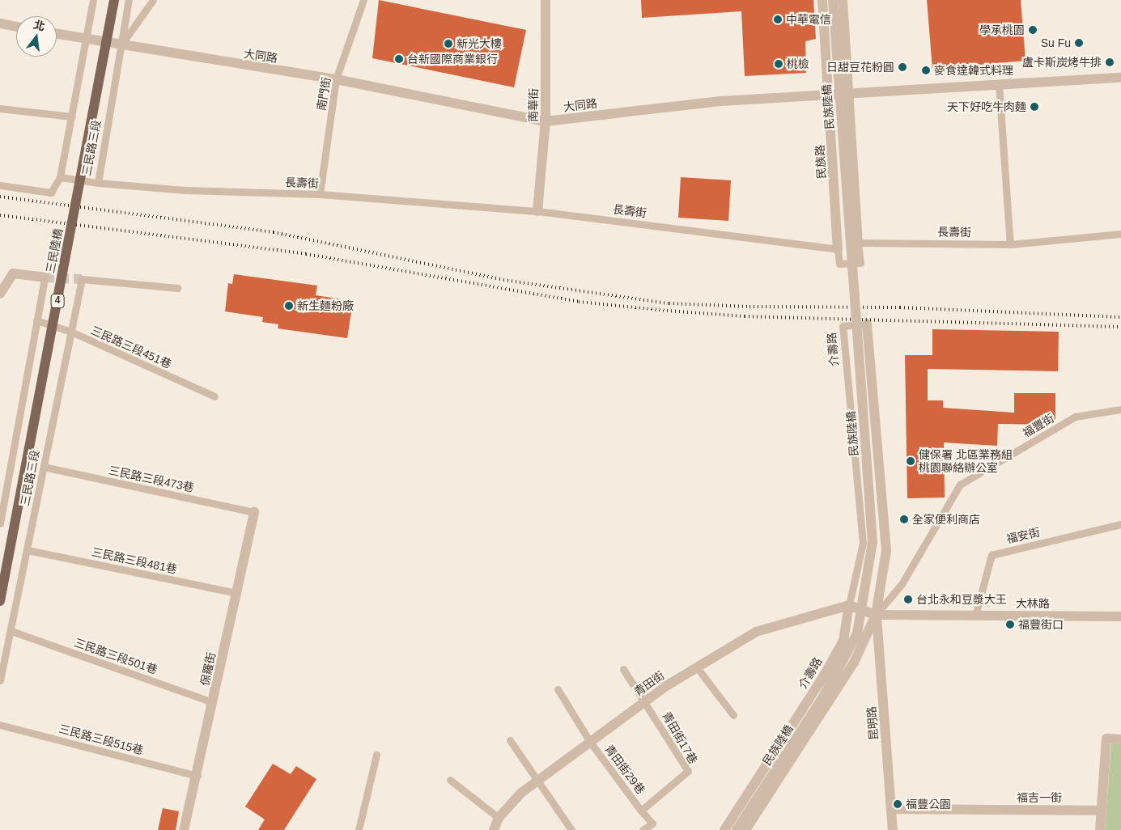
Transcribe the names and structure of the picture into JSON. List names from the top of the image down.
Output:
{
  "streets": {
    "main road": ["三民陸橋", "4"],
    "street": [
      "大同路",
      "南華街",
      "民族陸橋",
      "民族路",
      "介壽路",
      "大林路",
      "保羅街",
      "青田街",
      "昆明路",
      "福吉一街"
    ],
    "lane": [
      "南門街",
      "三民路三段",
      "長壽街",
      "三民路三段451巷",
      "福豐街",
      "三民路三段473巷",
      "福安街",
      "三民路三段481巷",
      "三民路三段501巷",
      "青田街17巷",
      "三民路三段515巷",
      "青田街29巷"
    ]
  },
  "crossings": [
    ["大同路", "南門街"],
    ["大同路", "南華街"],
    ["大同路", "三民路三段"],
    ["大同路", "民族路"],
    ["南門街", "長壽街"],
    ["南華街", "長壽街"],
    ["三民路三段", "長壽街"],
    ["三民路三段", "三民路三段451巷"],
    ["三民路三段", "三民路三段473巷"],
    ["三民路三段", "三民路三段481巷"],
    ["三民路三段", "三民路三段501巷"],
    ["民族路", "長壽街"],
    ["介壽路", "福豐街"],
    ["介壽路", "大林路"],
    ["介壽路", "青田街"],
    ["介壽路", "昆明路"],
    ["福豐街", "大林路"],
    ["福豐街", "昆明路"],
    ["三民路三段473巷", "保羅街"],
    ["福安街", "大林路"],
    ["三民路三段481巷", "保羅街"],
    ["大林路", "青田街"],
    ["大林路", "昆明路"],
    ["三民路三段501巷", "保羅街"],
    ["保羅街", "三民路三段515巷"],
    ["青田街", "青田街17巷"],
    ["青田街", "青田街29巷"],
    ["昆明路", "福吉一街"],
    ["青田街17巷", "青田街29巷"]
  ],
  "places": [
    "中華電信",
    "學承桃園",
    "Su Fu",
    "新光大樓",
    "台新國際商業銀行",
    "盧卡斯炭烤牛排",
    "桃檢",
    "日甜豆花粉圓",
    "麥食達韓式料理",
    "天下好吃牛肉麵",
    "新生麵粉廠",
    "健保署 北區業務組 桃園聯絡辦公室",
    "全家便利商店",
    "台北永和豆漿大王",
    "福豐街口",
    "福豐公園"
  ],
  "north": "top"
}
